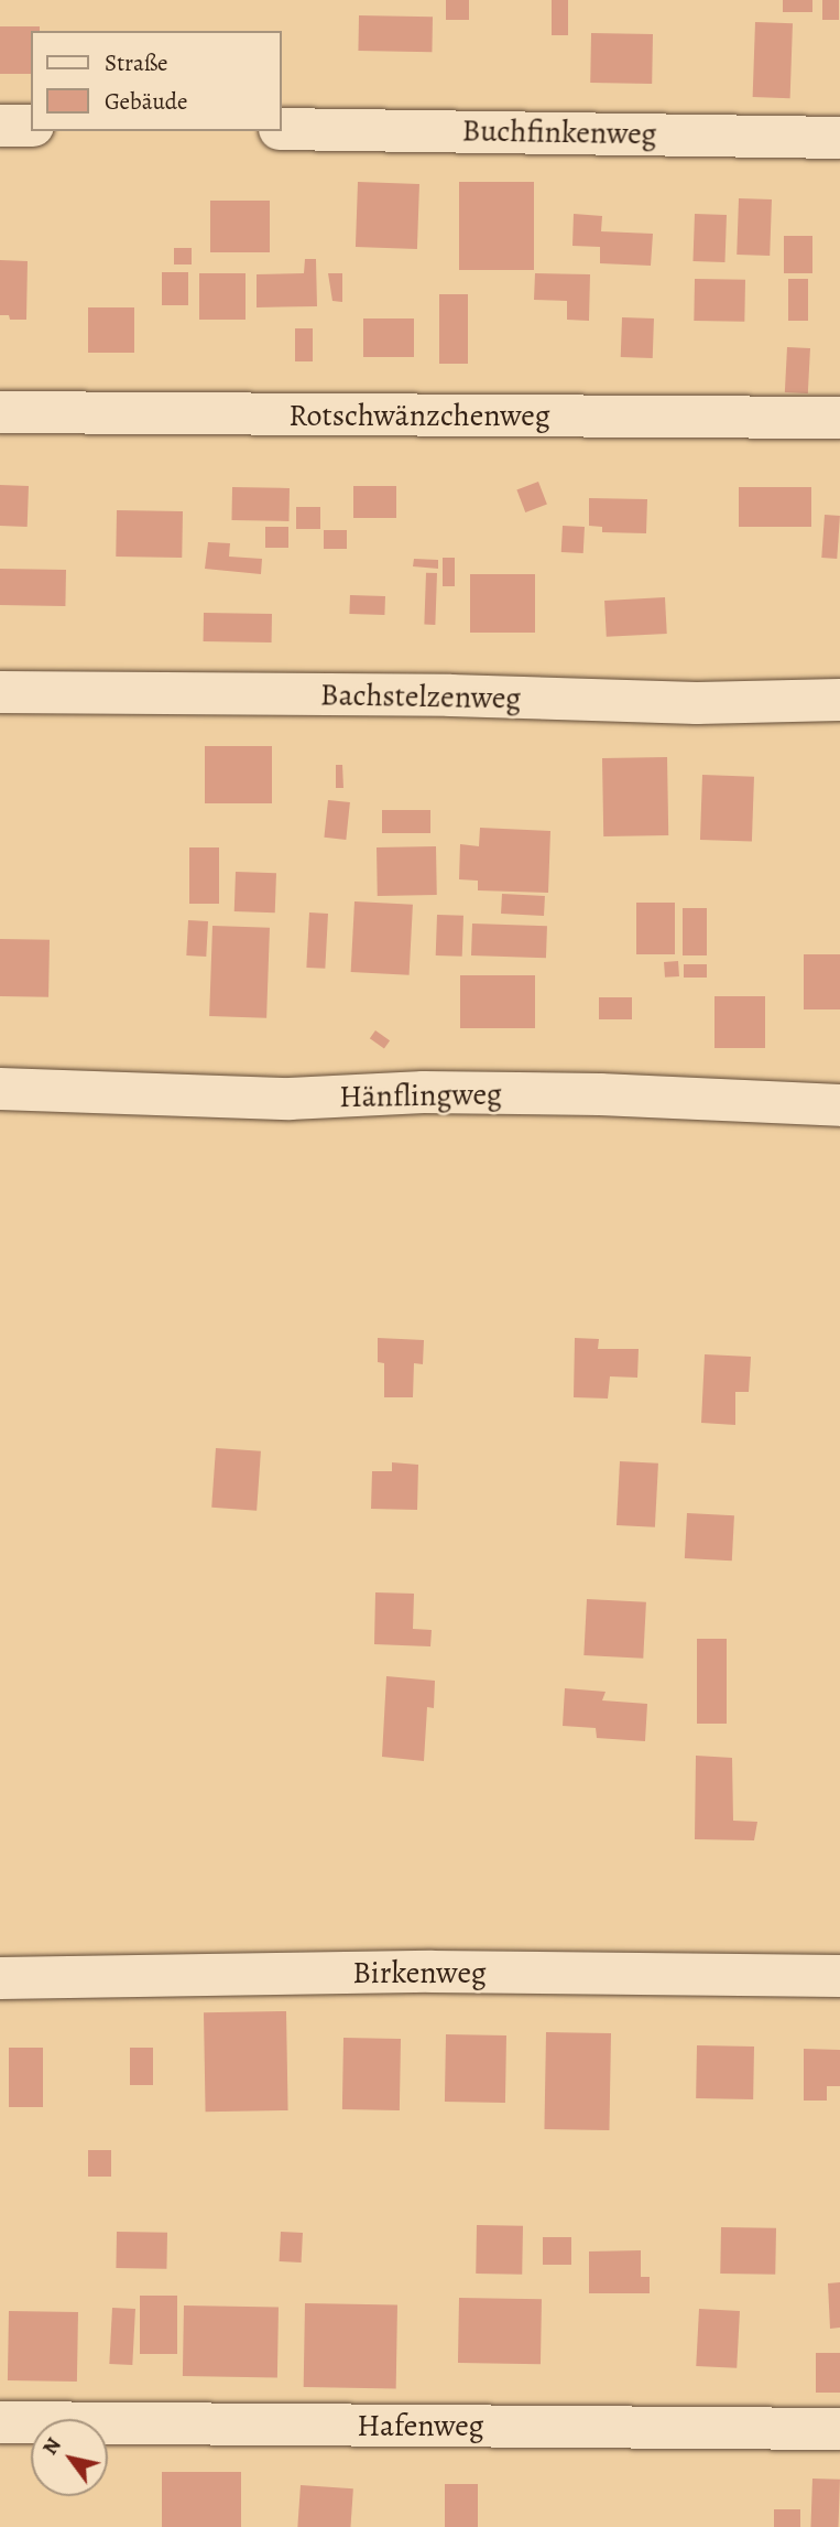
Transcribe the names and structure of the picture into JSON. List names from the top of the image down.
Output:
{
  "streets": {
    "street": [
      "Buchfinkenweg",
      "Rotschwänzchenweg",
      "Bachstelzenweg",
      "Hänflingweg",
      "Birkenweg",
      "Hafenweg"
    ]
  },
  "legend": ["Straße", "Gebäude"],
  "north": "top left"
}
